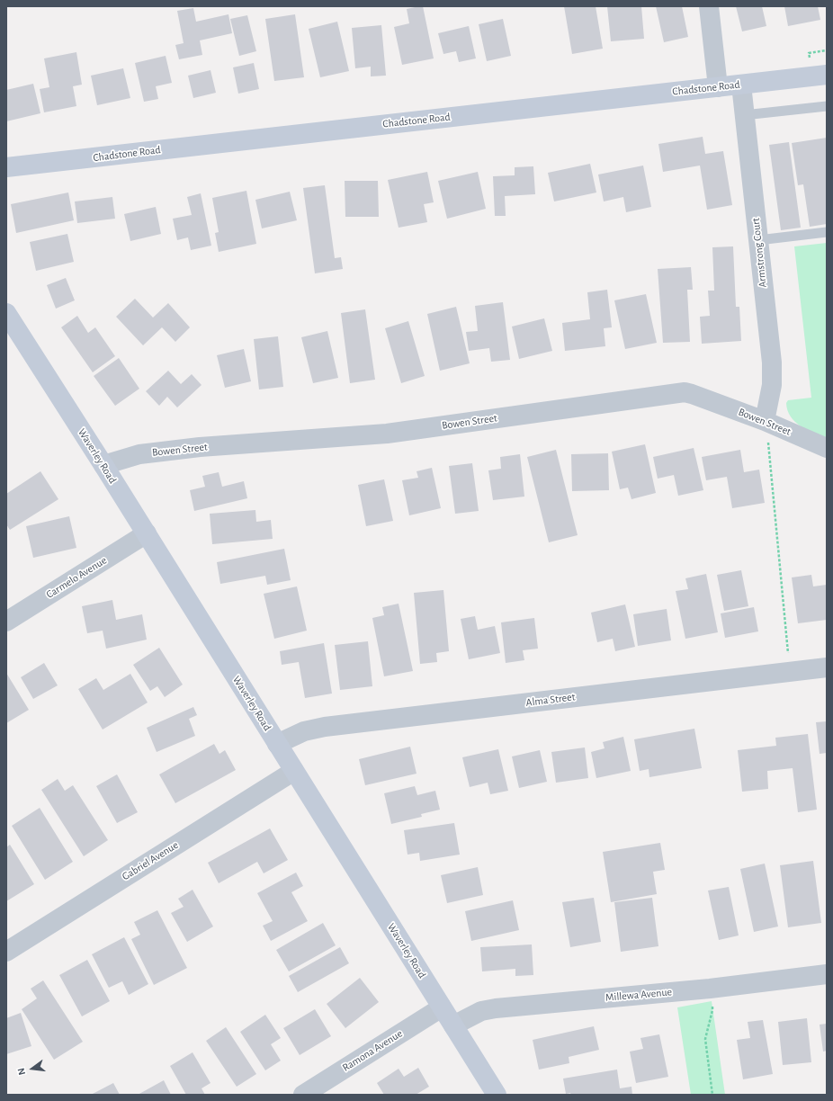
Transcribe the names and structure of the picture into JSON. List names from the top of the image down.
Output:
{
  "streets": {
    "main road": ["Chadstone Road", "Waverley Road"],
    "street": [
      "Armstrong Court",
      "Bowen Street",
      "Carmelo Avenue",
      "Alma Street",
      "Gabriel Avenue",
      "Millewa Avenue",
      "Ramona Avenue"
    ]
  },
  "crossings": [
    ["Chadstone Road", "Armstrong Court"],
    ["Armstrong Court", "Bowen Street"],
    ["Bowen Street", "Waverley Road"],
    ["Waverley Road", "Carmelo Avenue"],
    ["Waverley Road", "Alma Street"],
    ["Waverley Road", "Gabriel Avenue"],
    ["Waverley Road", "Millewa Avenue"],
    ["Waverley Road", "Ramona Avenue"]
  ],
  "north": "left"
}
